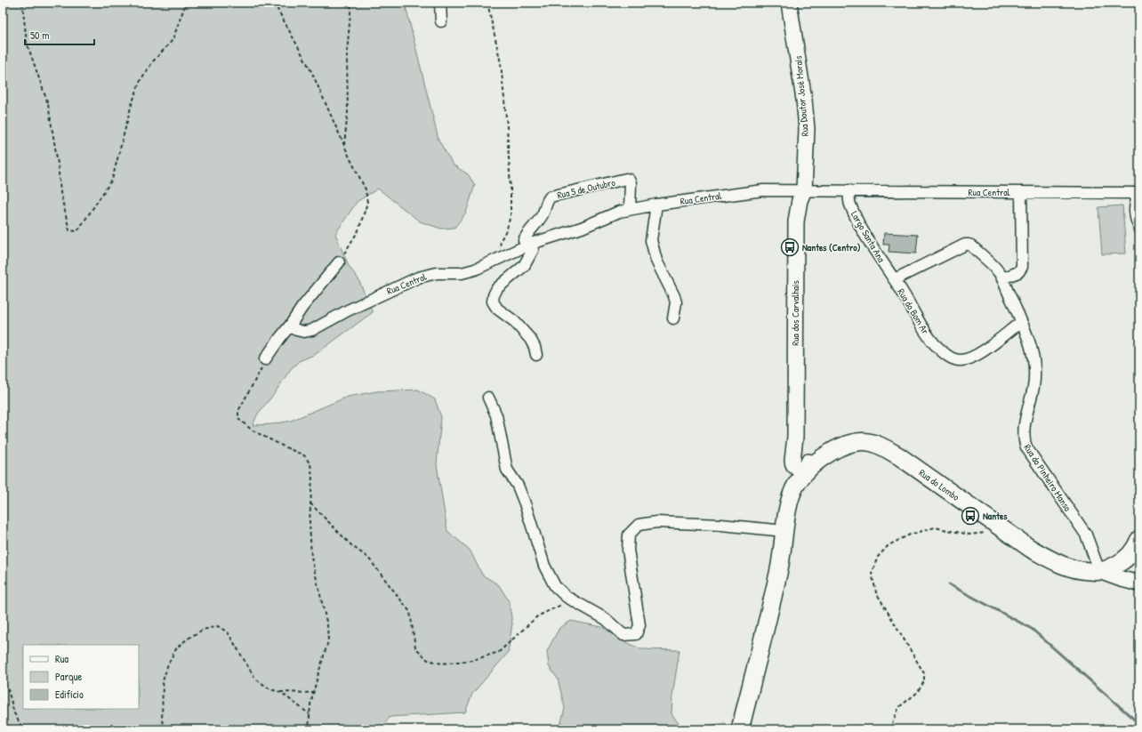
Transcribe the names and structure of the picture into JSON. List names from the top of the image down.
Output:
{
  "streets": {
    "main road": ["Rua Doutor José Morais", "Rua dos Carvalhais", "Rua do Lombo"],
    "street": [
      "Rua 5 de Outubro",
      "Rua Central",
      "Largo Santa Ana",
      "Rua do Bom Ar",
      "Rua do Pinheiro Manso"
    ]
  },
  "crossings": [
    ["Rua Doutor José Morais", "Rua Central"],
    ["Rua Doutor José Morais", "Rua dos Carvalhais"],
    ["Rua 5 de Outubro", "Rua Central"],
    ["Rua Central", "Largo Santa Ana"],
    ["Rua Central", "Rua dos Carvalhais"],
    ["Largo Santa Ana", "Rua do Bom Ar"],
    ["Largo Santa Ana", "Rua do Pinheiro Manso"],
    ["Rua do Bom Ar", "Rua do Pinheiro Manso"],
    ["Rua dos Carvalhais", "Rua do Lombo"],
    ["Rua do Pinheiro Manso", "Rua do Lombo"]
  ],
  "places": {
    "bus stop": ["Nantes (Centro)", "Nantes"]
  },
  "legend": ["Rua", "Parque", "Edifício"],
  "scale_bar": "50 m"
}
